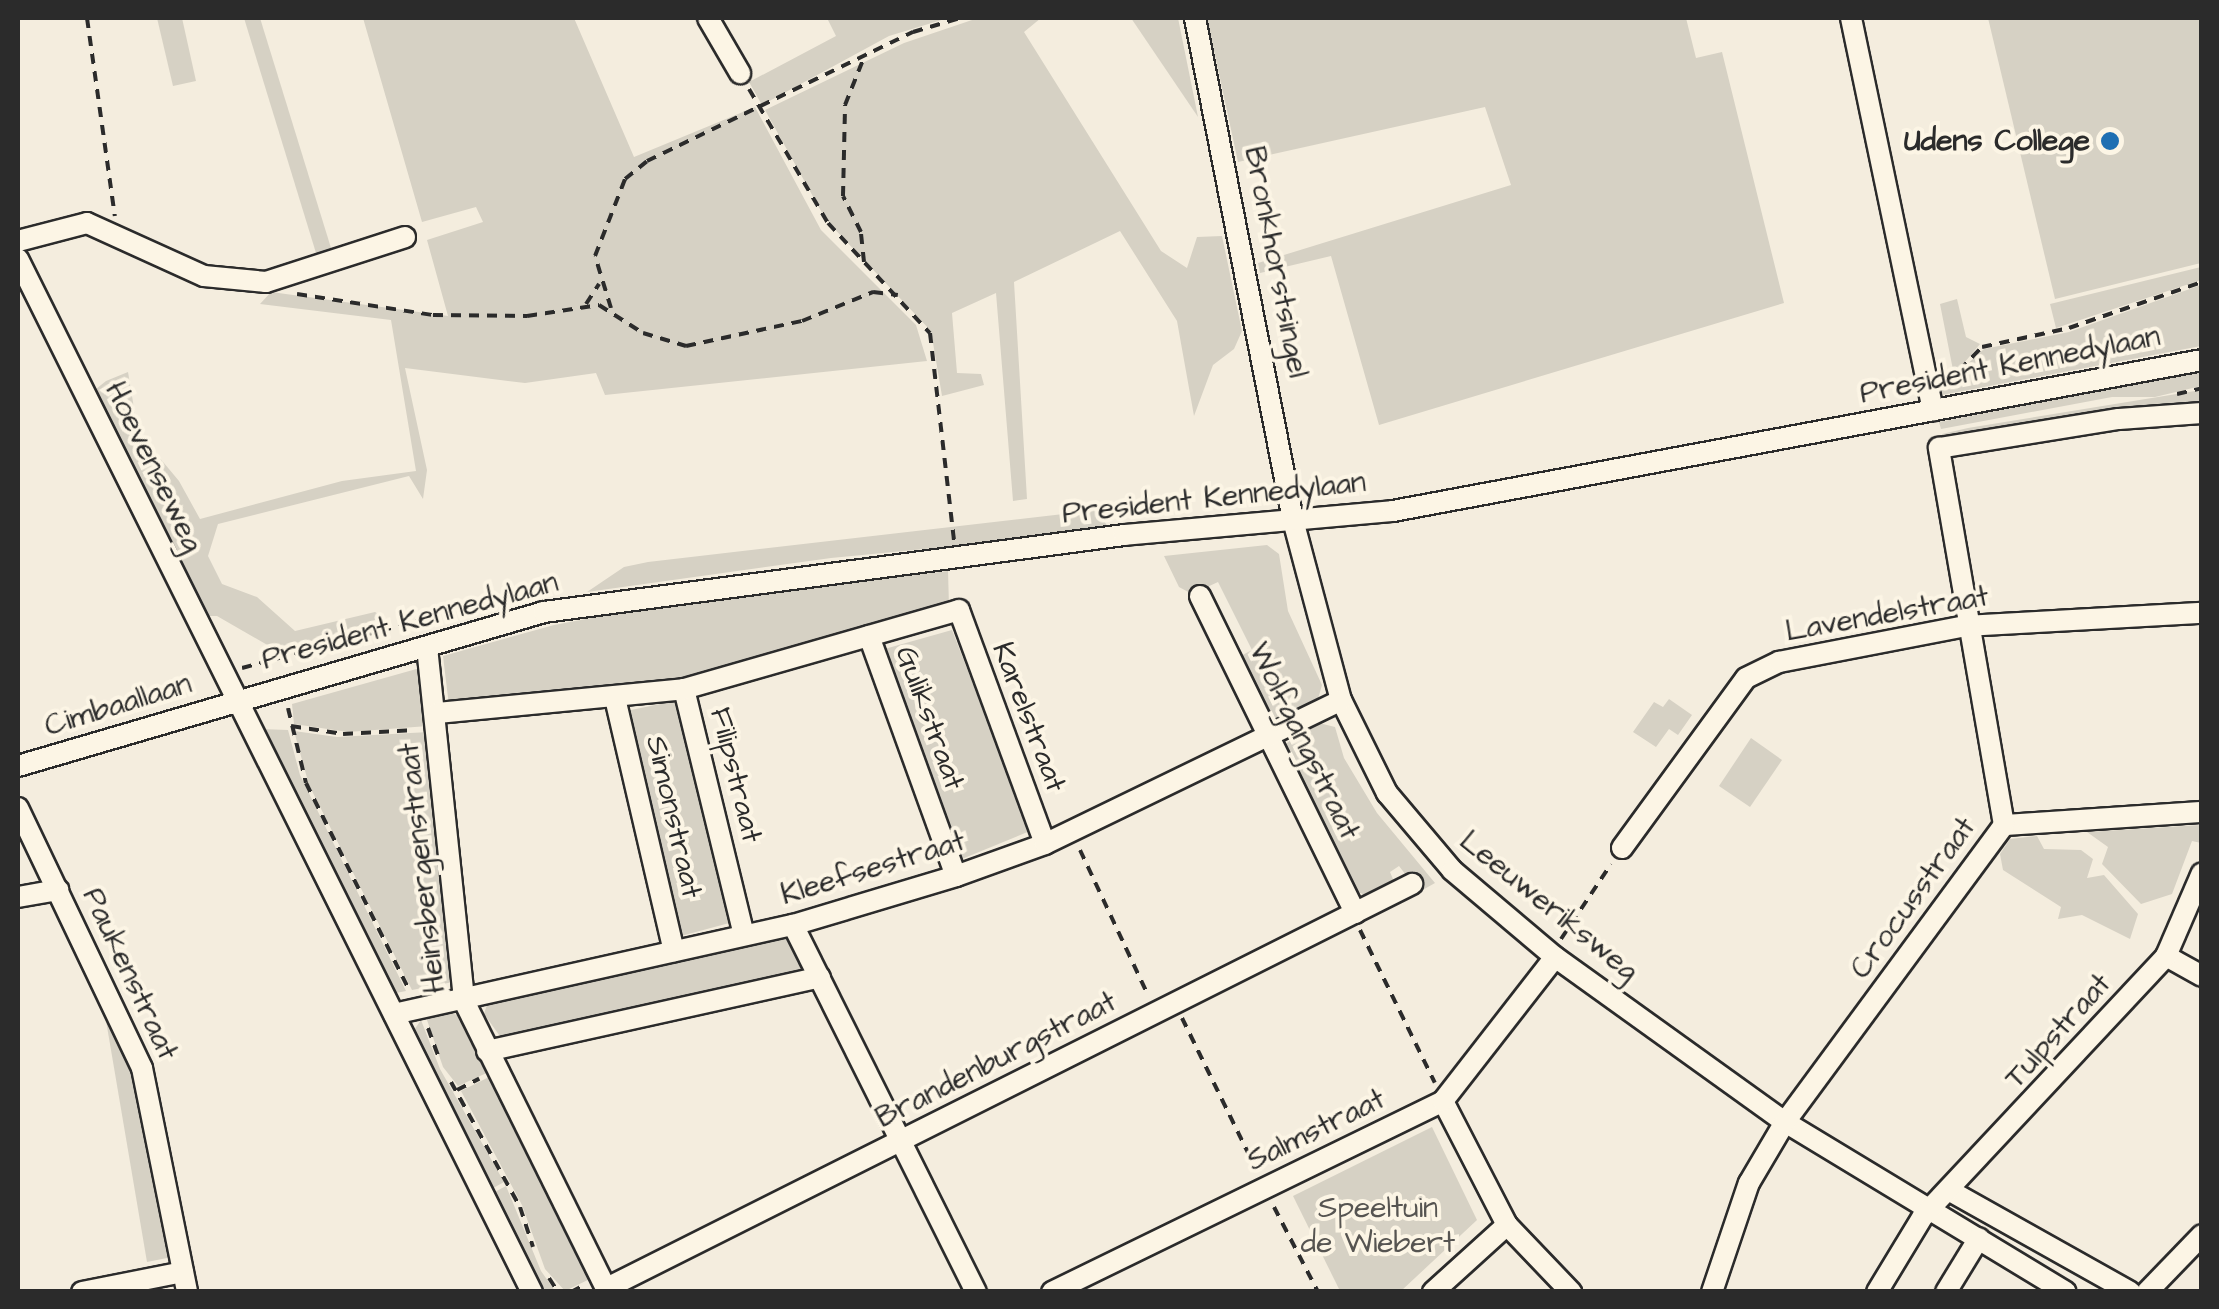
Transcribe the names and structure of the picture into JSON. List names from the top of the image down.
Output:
{
  "streets": {
    "street": [
      "Bronkhorstsingel",
      "President Kennedylaan",
      "Hoevenseweg",
      "Lavendelstraat",
      "Cimbaallaan",
      "Karelstraat",
      "Gulikstraat",
      "Wolfgangstraat",
      "Filipstraat",
      "Simonstraat",
      "Heinsbergenstraat",
      "Kleefsestraat",
      "Crocusstraat",
      "Leeuweriksweg",
      "Paukenstraat",
      "Tulpstraat",
      "Brandenburgstraat",
      "Salmstraat"
    ]
  },
  "crossings": [
    ["Bronkhorstsingel", "President Kennedylaan"],
    ["Bronkhorstsingel", "Leeuweriksweg"],
    ["President Kennedylaan", "Hoevenseweg"],
    ["President Kennedylaan", "Cimbaallaan"],
    ["President Kennedylaan", "Heinsbergenstraat"],
    ["President Kennedylaan", "Leeuweriksweg"],
    ["Hoevenseweg", "Cimbaallaan"],
    ["Hoevenseweg", "Heinsbergenstraat"],
    ["Lavendelstraat", "Crocusstraat"],
    ["Cimbaallaan", "Heinsbergenstraat"],
    ["Karelstraat", "Gulikstraat"],
    ["Karelstraat", "Kleefsestraat"],
    ["Gulikstraat", "Kleefsestraat"],
    ["Wolfgangstraat", "Kleefsestraat"],
    ["Wolfgangstraat", "Brandenburgstraat"],
    ["Filipstraat", "Kleefsestraat"],
    ["Simonstraat", "Kleefsestraat"],
    ["Heinsbergenstraat", "Kleefsestraat"],
    ["Heinsbergenstraat", "Brandenburgstraat"],
    ["Kleefsestraat", "Leeuweriksweg"],
    ["Crocusstraat", "Leeuweriksweg"],
    ["Leeuweriksweg", "Tulpstraat"],
    ["Leeuweriksweg", "Salmstraat"]
  ],
  "parks": ["Speeltuin de Wiebert"],
  "places": ["Udens College"]
}
